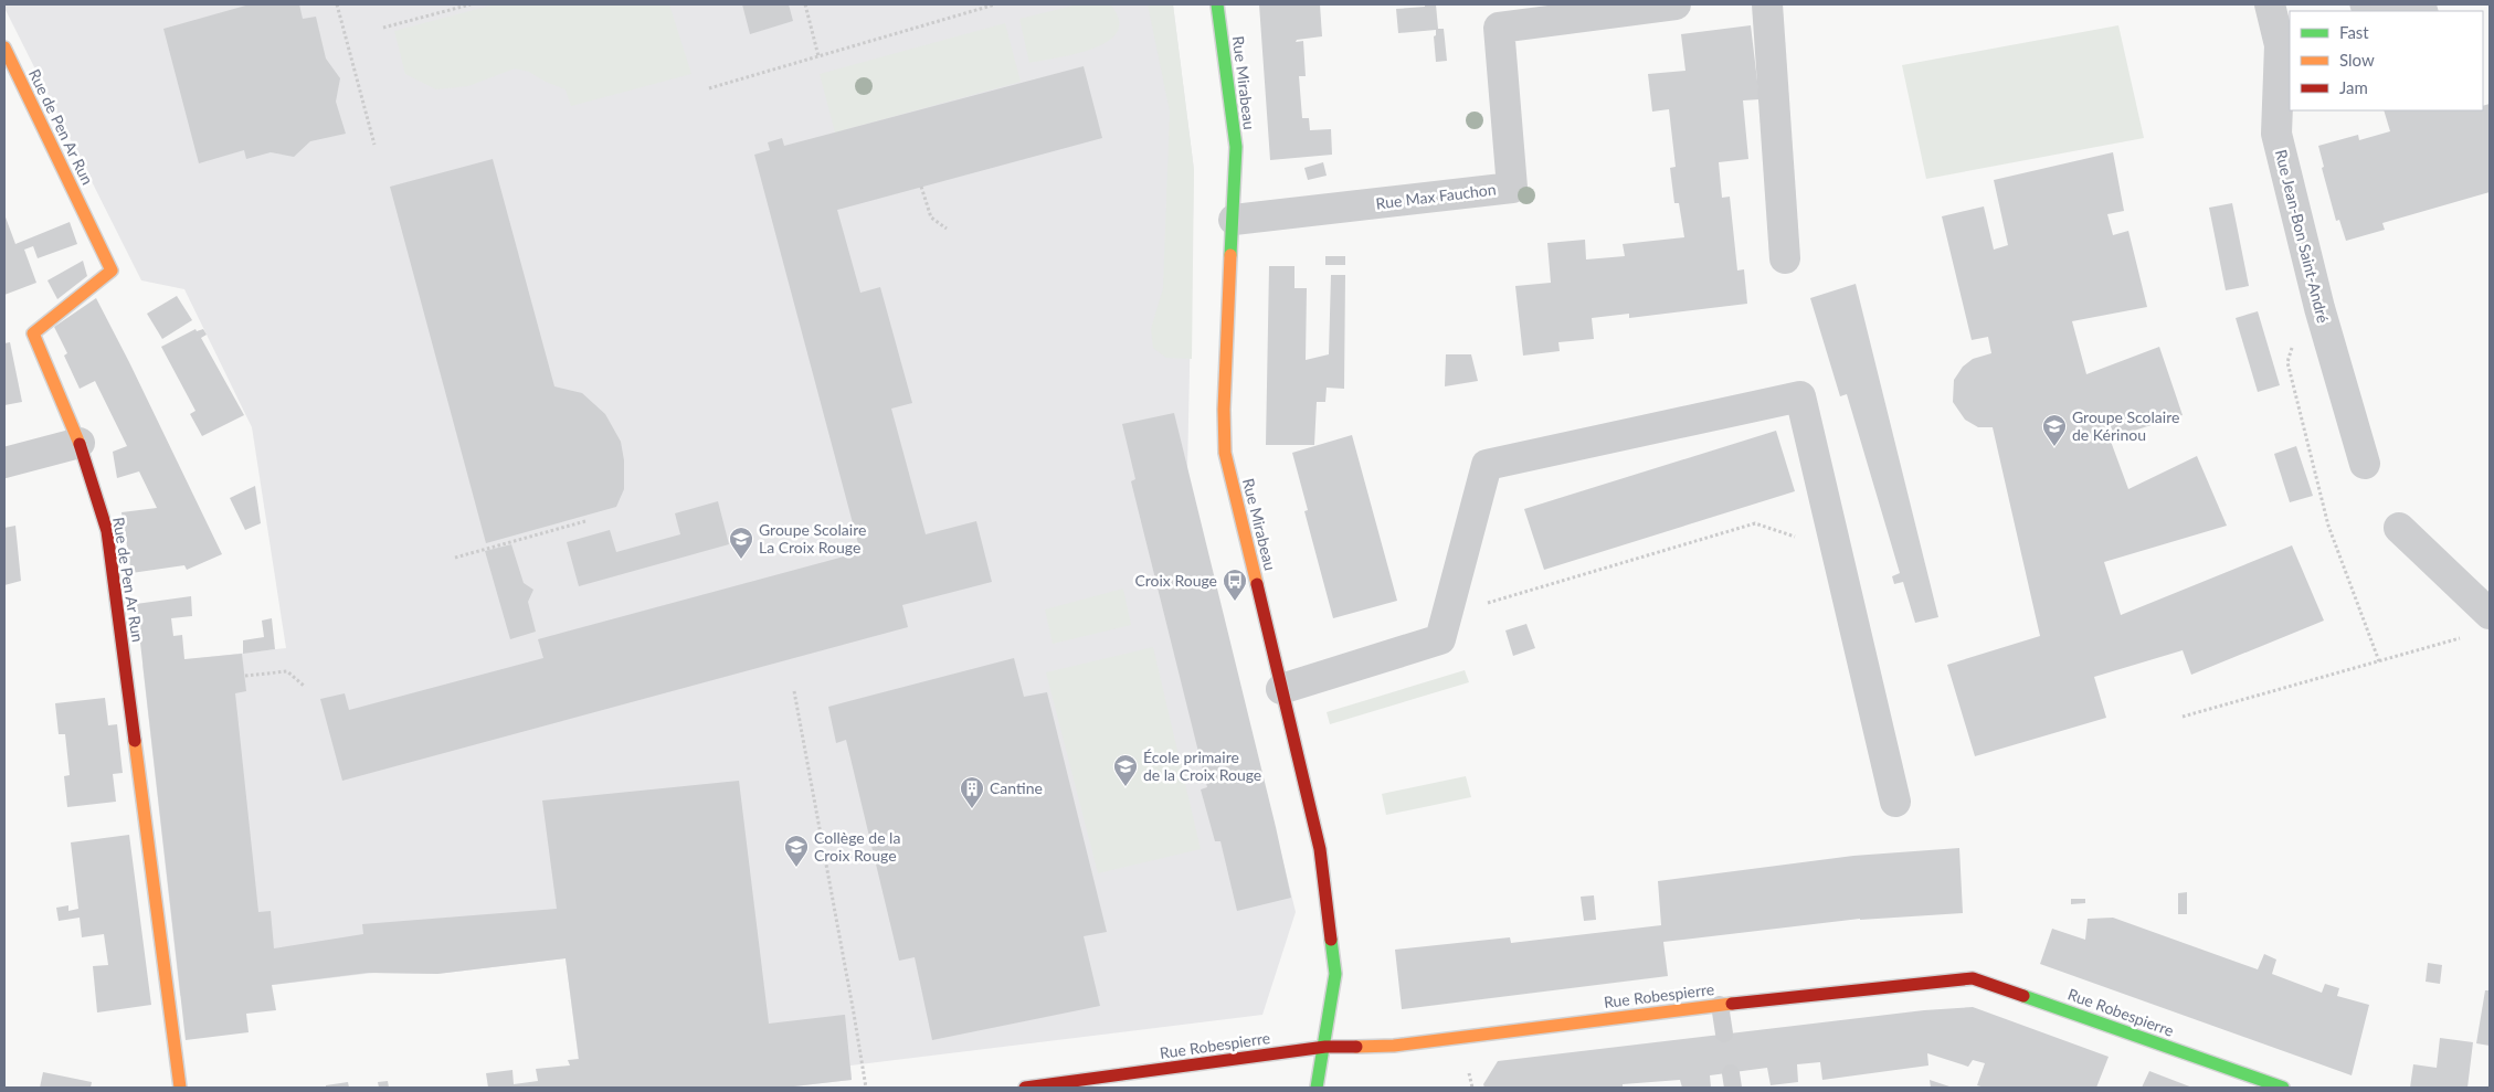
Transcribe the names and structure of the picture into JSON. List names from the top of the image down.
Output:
{
  "streets": {
    "street": [
      "Rue Mirabeau",
      "Rue de Pen Ar Run",
      "Rue Max Fauchon",
      "Rue Jean-Bon Saint-André",
      "Rue Robespierre"
    ]
  },
  "crossings": [
    ["Rue Mirabeau", "Rue Max Fauchon"],
    ["Rue Mirabeau", "Rue Robespierre"]
  ],
  "places": {
    "school or university": [
      "Groupe Scolaire de Kérinou",
      "Groupe Scolaire La Croix Rouge",
      "École primaire de la Croix Rouge",
      "Collège de la Croix Rouge"
    ],
    "bus stop": ["Croix Rouge"],
    "building": ["Cantine"]
  },
  "legend": ["Fast", "Slow", "Jam"]
}
